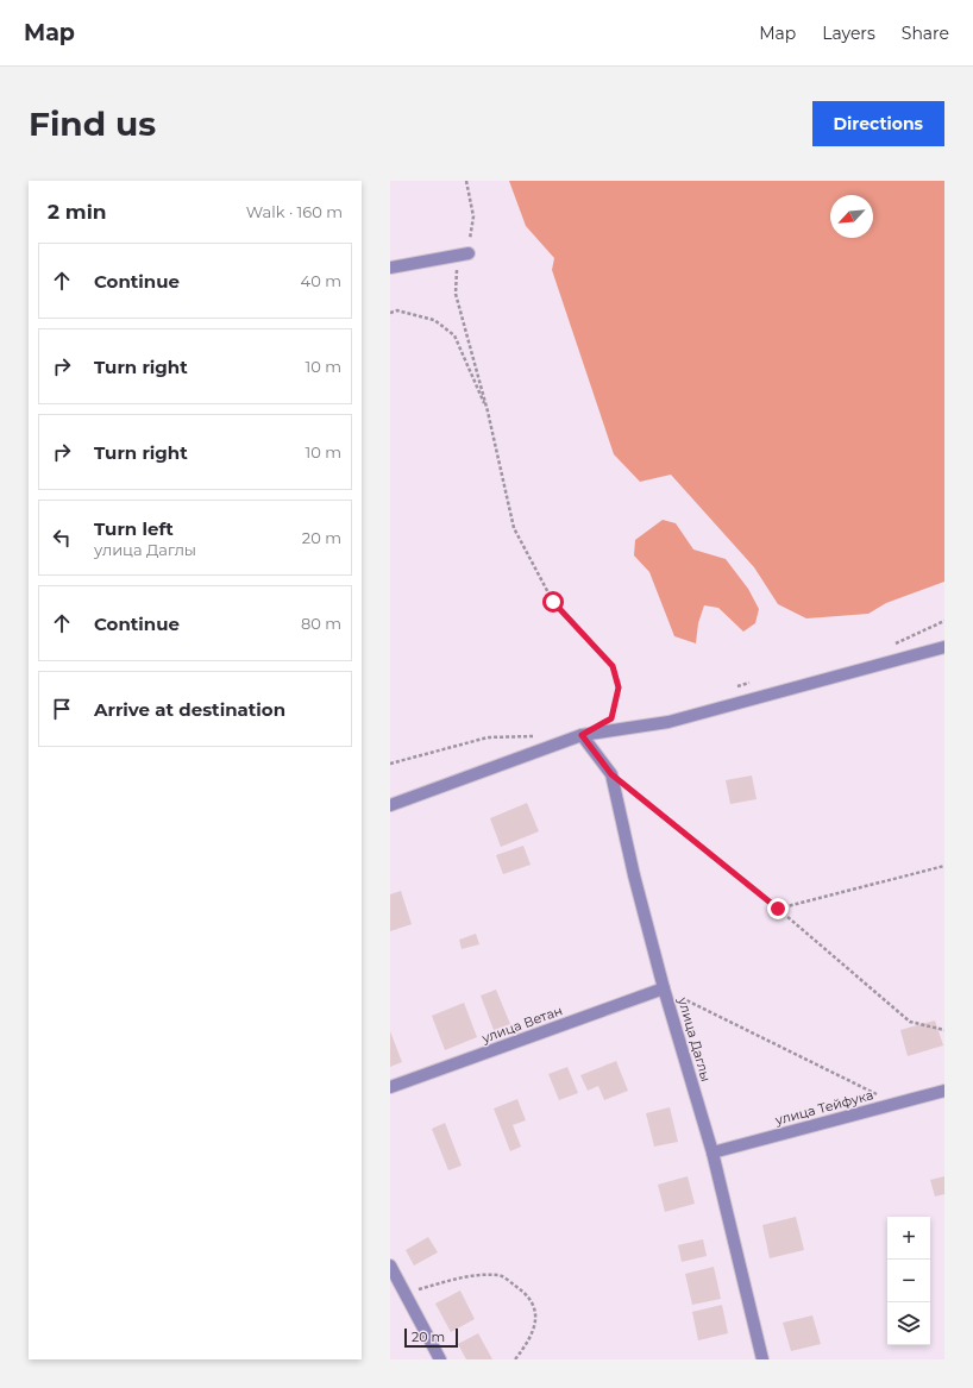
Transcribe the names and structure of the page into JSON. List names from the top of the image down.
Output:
{
  "streets": {
    "street": ["улица Ветан", "улица Даглы", "улица Тейфука"]
  },
  "crossings": [
    ["улица Ветан", "улица Даглы"],
    ["улица Даглы", "улица Тейфука"]
  ],
  "scale_bar": "20 m",
  "north": "bottom left",
  "page": {
    "header": "Map",
    "nav": ["Map", "Layers", "Share"],
    "buttons": "Directions",
    "title": "Find us",
    "heading": ["2 min", "Walk · 160 m"],
    "list": [
      ["Continue", "40 m"],
      ["Turn right", "10 m"],
      ["Turn right", "10 m"],
      ["Turn left", "улица Даглы", "20 m"],
      ["Continue", "80 m"],
      "Arrive at destination"
    ],
    "map_buttons": ["+", "−"],
    "scale": "20 m"
  }
}
